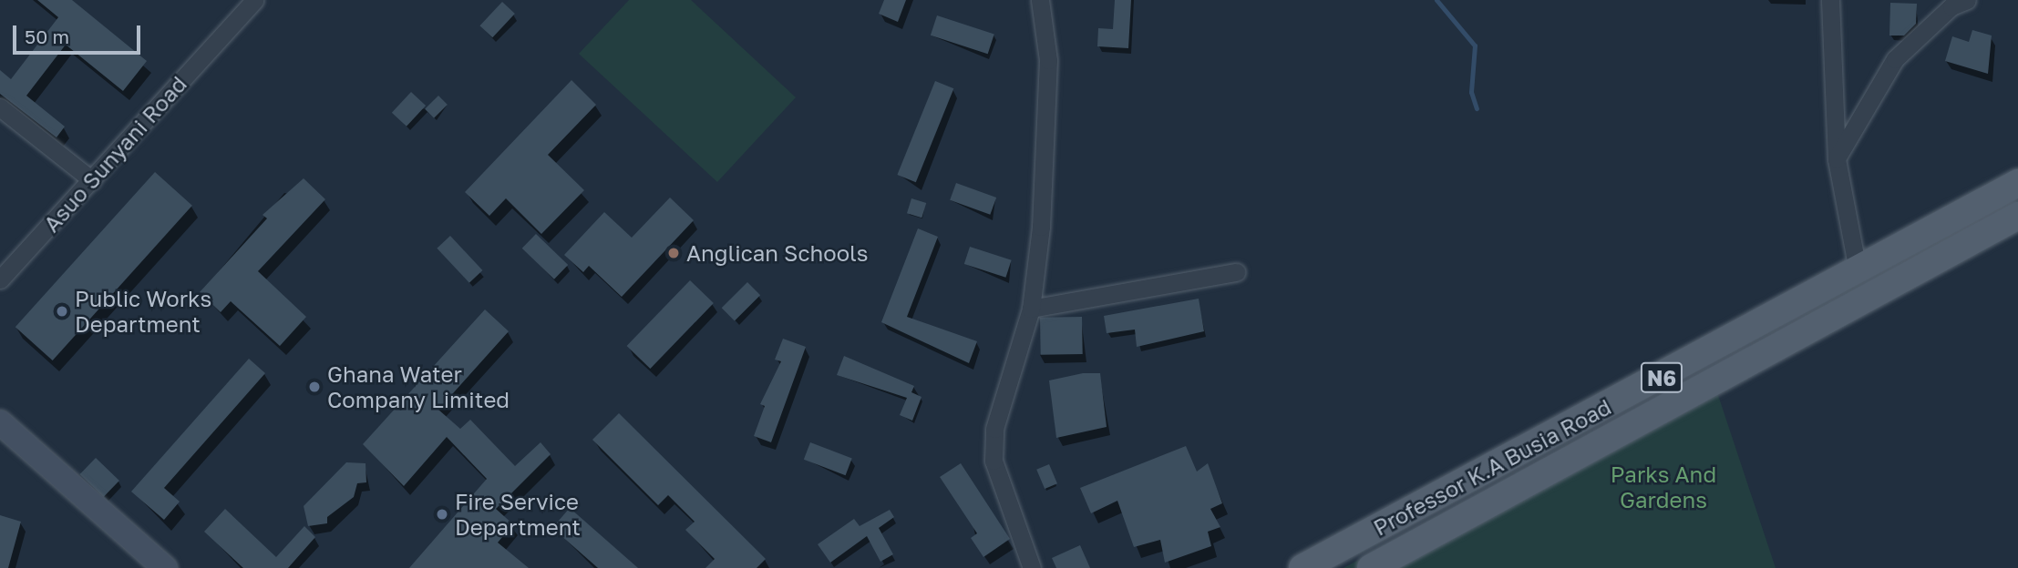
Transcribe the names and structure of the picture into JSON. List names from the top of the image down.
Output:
{
  "streets": {
    "main road": ["N6", "Professor K.A Busia Road"],
    "street": ["Asuo Sunyani Road"]
  },
  "parks": ["Parks And Gardens"],
  "places": [
    "Anglican Schools",
    "Public Works Department",
    "Ghana Water Company Limited",
    "Fire Service Department"
  ],
  "scale_bar": "50 m"
}
